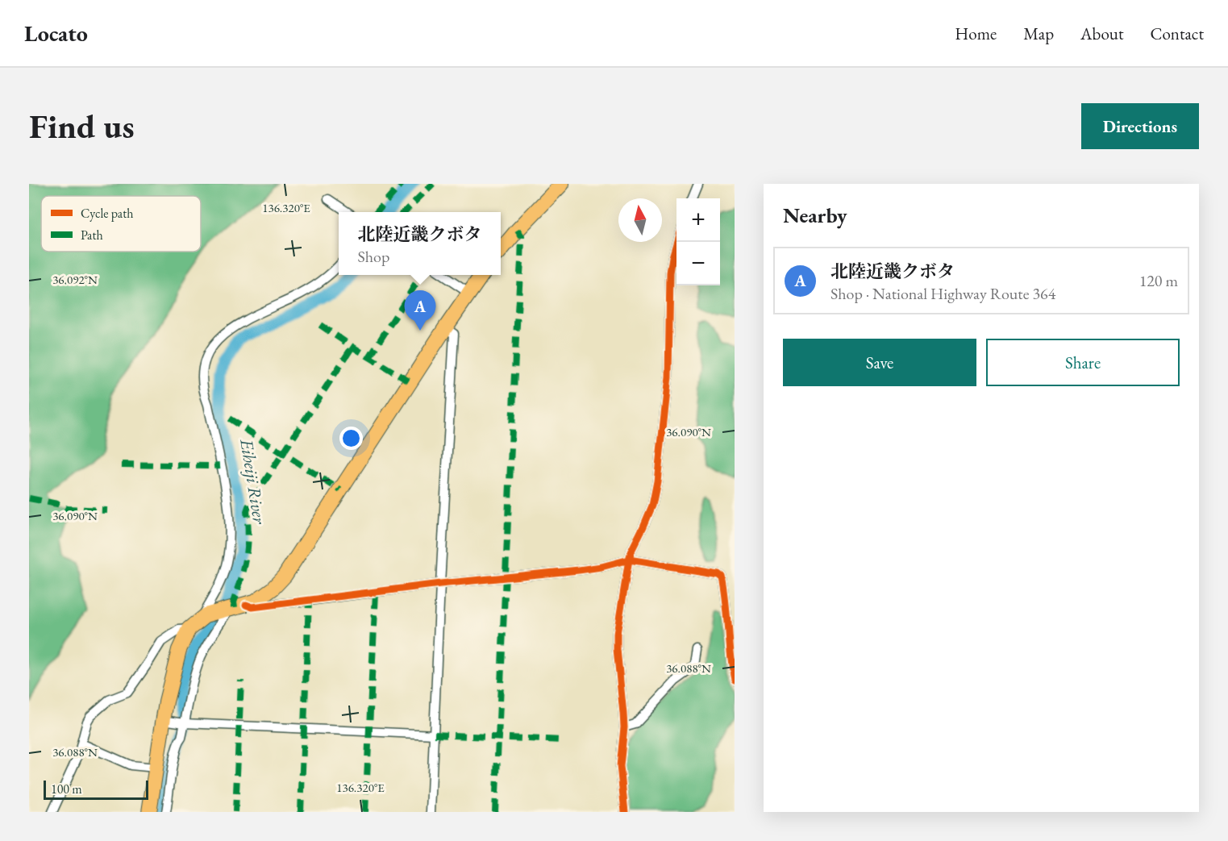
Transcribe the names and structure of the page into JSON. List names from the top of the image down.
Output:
{
  "water": ["Eiheiji River"],
  "legend": ["Cycle path", "Path"],
  "scale_bar": "100 m",
  "north": "top",
  "page": {
    "header": "Locato",
    "nav": [
      "Home",
      "Map",
      "About",
      "Contact"
    ],
    "buttons": [
      "Directions",
      ["Save", "Share"]
    ],
    "title": "Find us",
    "heading": "Nearby",
    "map_buttons": ["+", "−"],
    "popup": ["北陸近畿クボタ", "Shop"],
    "list": [
      {
        "mark": "A",
        "name": "北陸近畿クボタ",
        "note": "Shop · National Highway Route 364",
        "value": "120 m"
      }
    ],
    "pins": "A",
    "scale": "100 m"
  },
  "coordinates": [
    "136.320°E",
    "36.092°N",
    "36.090°N",
    "36.088°N"
  ]
}
